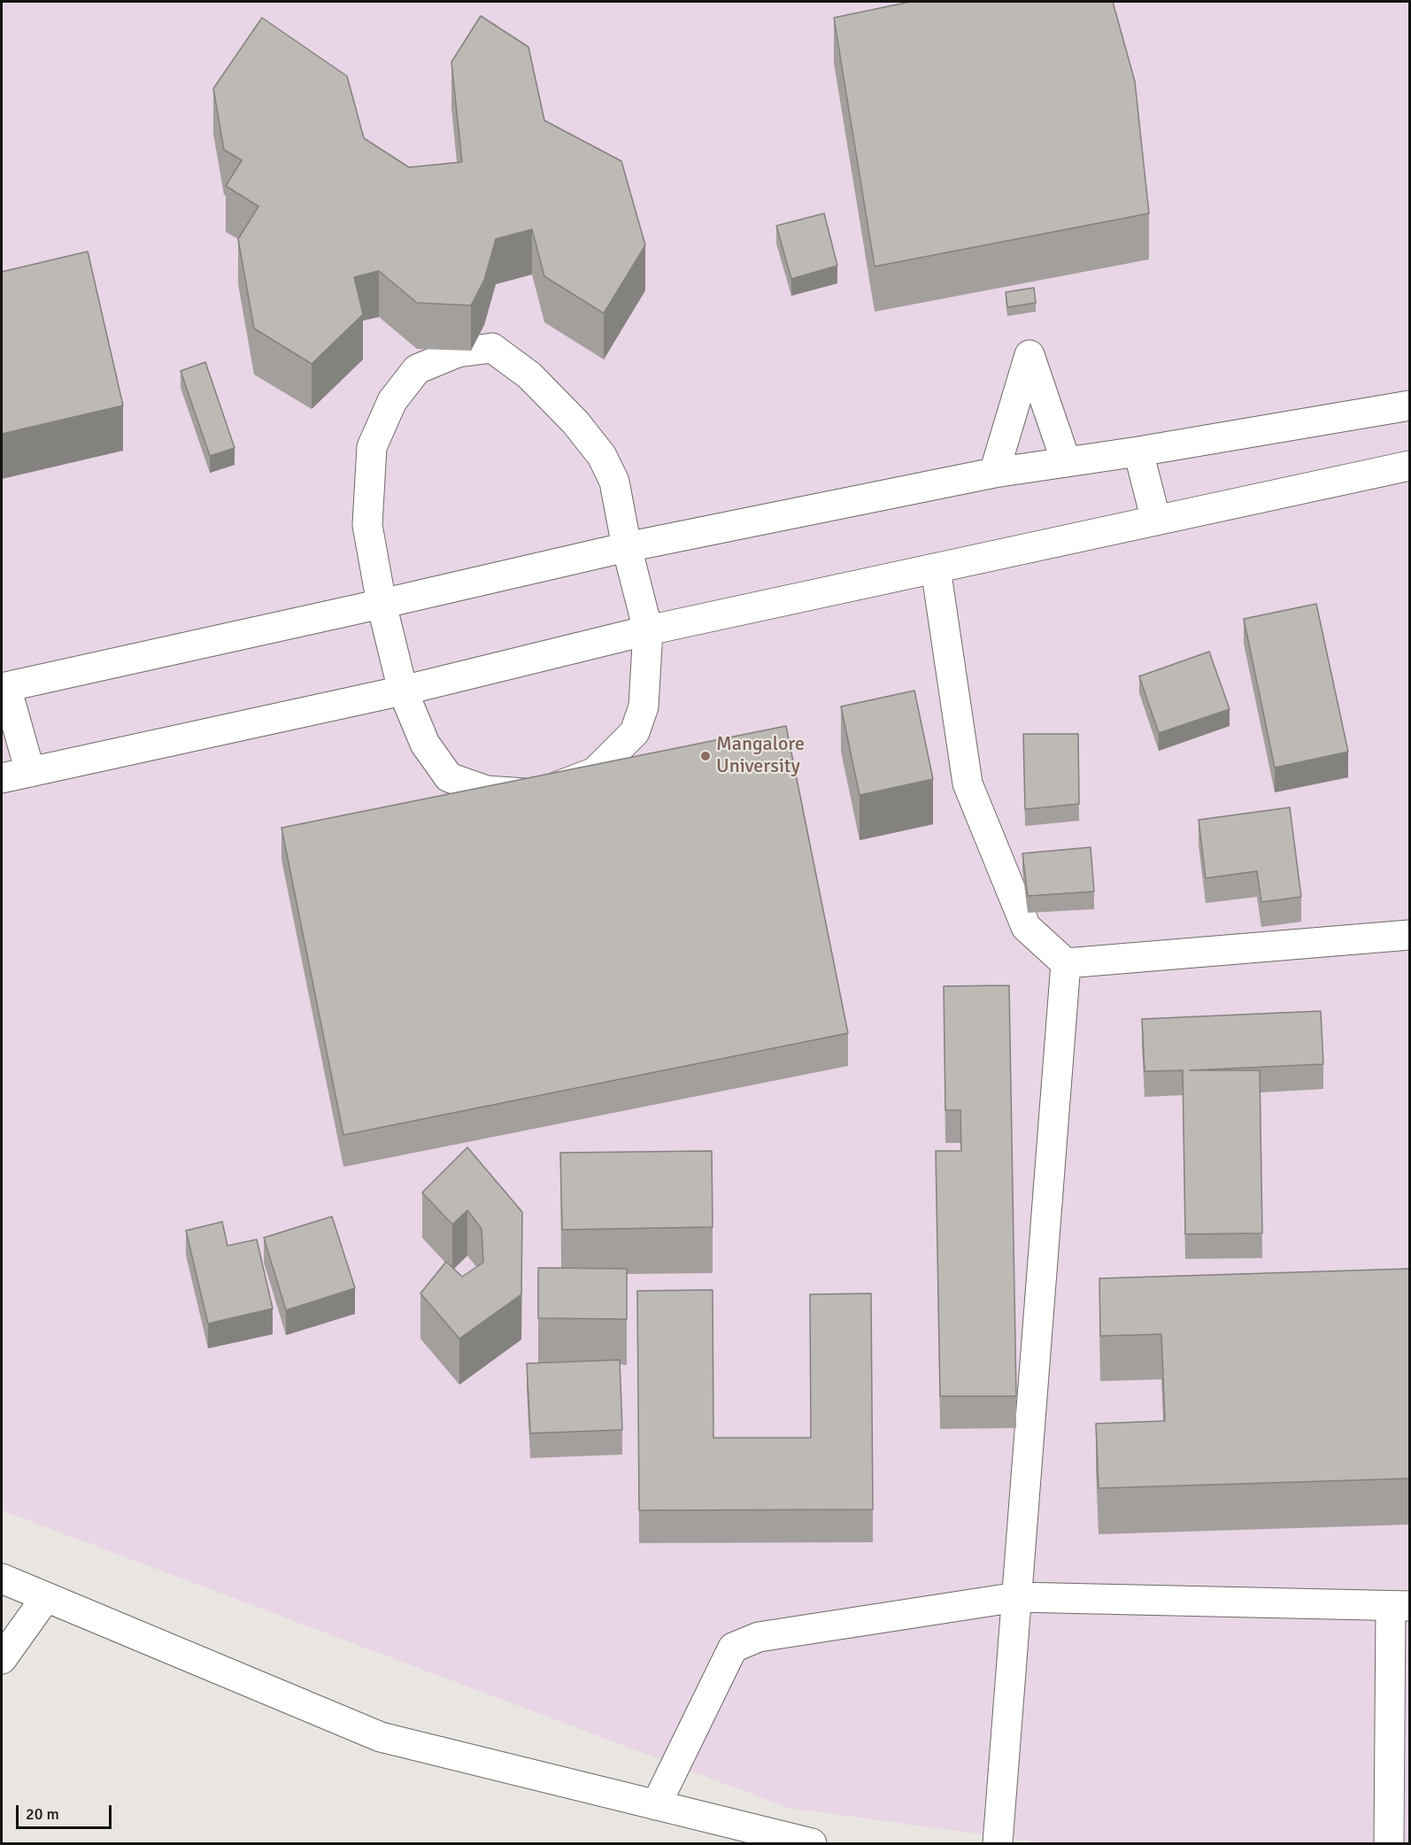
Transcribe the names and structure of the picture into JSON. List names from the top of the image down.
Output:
{
  "places": ["Mangalore University"],
  "scale_bar": "20 m"
}
